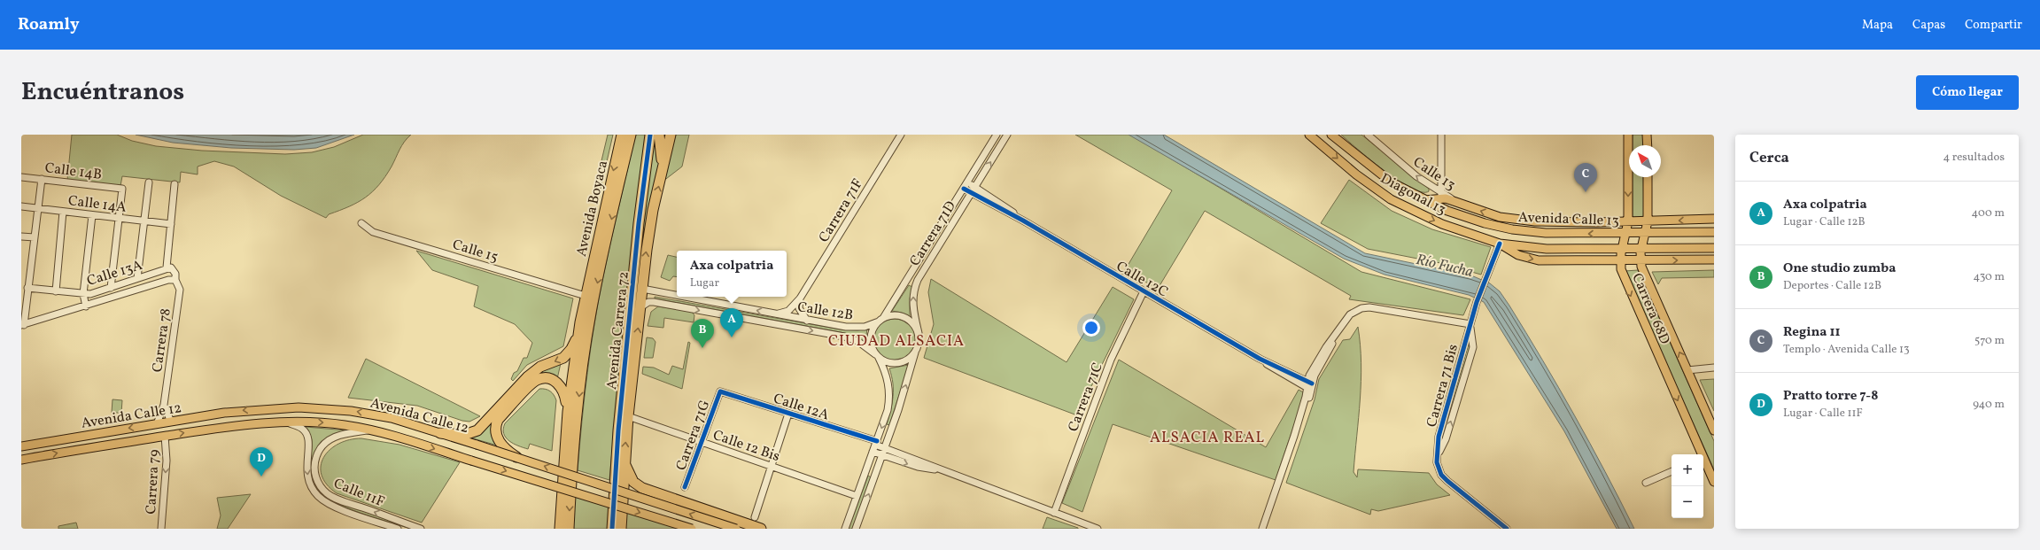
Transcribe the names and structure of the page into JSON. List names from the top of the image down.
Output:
{
  "streets": {
    "highway": ["Avenida Boyaca", "Avenida Carrera 72"],
    "main road": [
      "Diagonal 13",
      "Avenida Calle 13",
      "Carrera 68D",
      "Avenida Calle 12"
    ],
    "street": [
      "Calle 14B",
      "Calle 13",
      "Calle 14A",
      "Carrera 71F",
      "Carrera 71D",
      "Calle 15",
      "Calle 13A",
      "Calle 12C",
      "Calle 12B",
      "Carrera 78",
      "Carrera 71 Bis",
      "Carrera 71C",
      "Calle 12A",
      "Carrera 71G",
      "Calle 12 Bis",
      "Carrera 79",
      "Calle 11F"
    ]
  },
  "crossings": [
    ["Calle 14B", "Calle 14A"],
    ["Calle 13", "Avenida Calle 13"],
    ["Diagonal 13", "Avenida Calle 13"],
    ["Diagonal 13", "Carrera 71 Bis"],
    ["Avenida Boyaca", "Avenida Carrera 72"],
    ["Carrera 71F", "Calle 12B"],
    ["Avenida Calle 13", "Carrera 68D"],
    ["Avenida Calle 13", "Carrera 71 Bis"],
    ["Carrera 71D", "Calle 12C"],
    ["Carrera 71D", "Calle 12B"],
    ["Calle 15", "Avenida Carrera 72"],
    ["Calle 12C", "Carrera 71C"],
    ["Calle 12B", "Avenida Carrera 72"],
    ["Avenida Carrera 72", "Calle 12 Bis"],
    ["Carrera 78", "Avenida Calle 12"],
    ["Carrera 71C", "Calle 12A"],
    ["Calle 12A", "Carrera 71G"],
    ["Avenida Calle 12", "Carrera 79"],
    ["Avenida Calle 12", "Calle 11F"],
    ["Carrera 71G", "Calle 12 Bis"]
  ],
  "one_way": ["Calle 13", "Carrera 79"],
  "districts": ["CIUDAD ALSACIA", "ALSACIA REAL"],
  "water": ["Río Fucha"],
  "north": "top left",
  "page": {
    "header": "Roamly",
    "nav": ["Mapa", "Capas", "Compartir"],
    "title": "Encuéntranos",
    "buttons": "Cómo llegar",
    "heading": ["Cerca", "4 resultados"],
    "pins": [
      "C",
      "A",
      "B",
      "D"
    ],
    "list": [
      {
        "mark": "A",
        "name": "Axa colpatria",
        "note": "Lugar · Calle 12B",
        "value": "400 m"
      },
      {
        "mark": "B",
        "name": "One studio zumba",
        "note": "Deportes · Calle 12B",
        "value": "430 m"
      },
      {
        "mark": "C",
        "name": "Regina 11",
        "note": "Templo · Avenida Calle 13",
        "value": "570 m"
      },
      {
        "mark": "D",
        "name": "Pratto torre 7-8",
        "note": "Lugar · Calle 11F",
        "value": "940 m"
      }
    ],
    "popup": ["Axa colpatria", "Lugar"],
    "map_buttons": ["+", "−"]
  }
}
